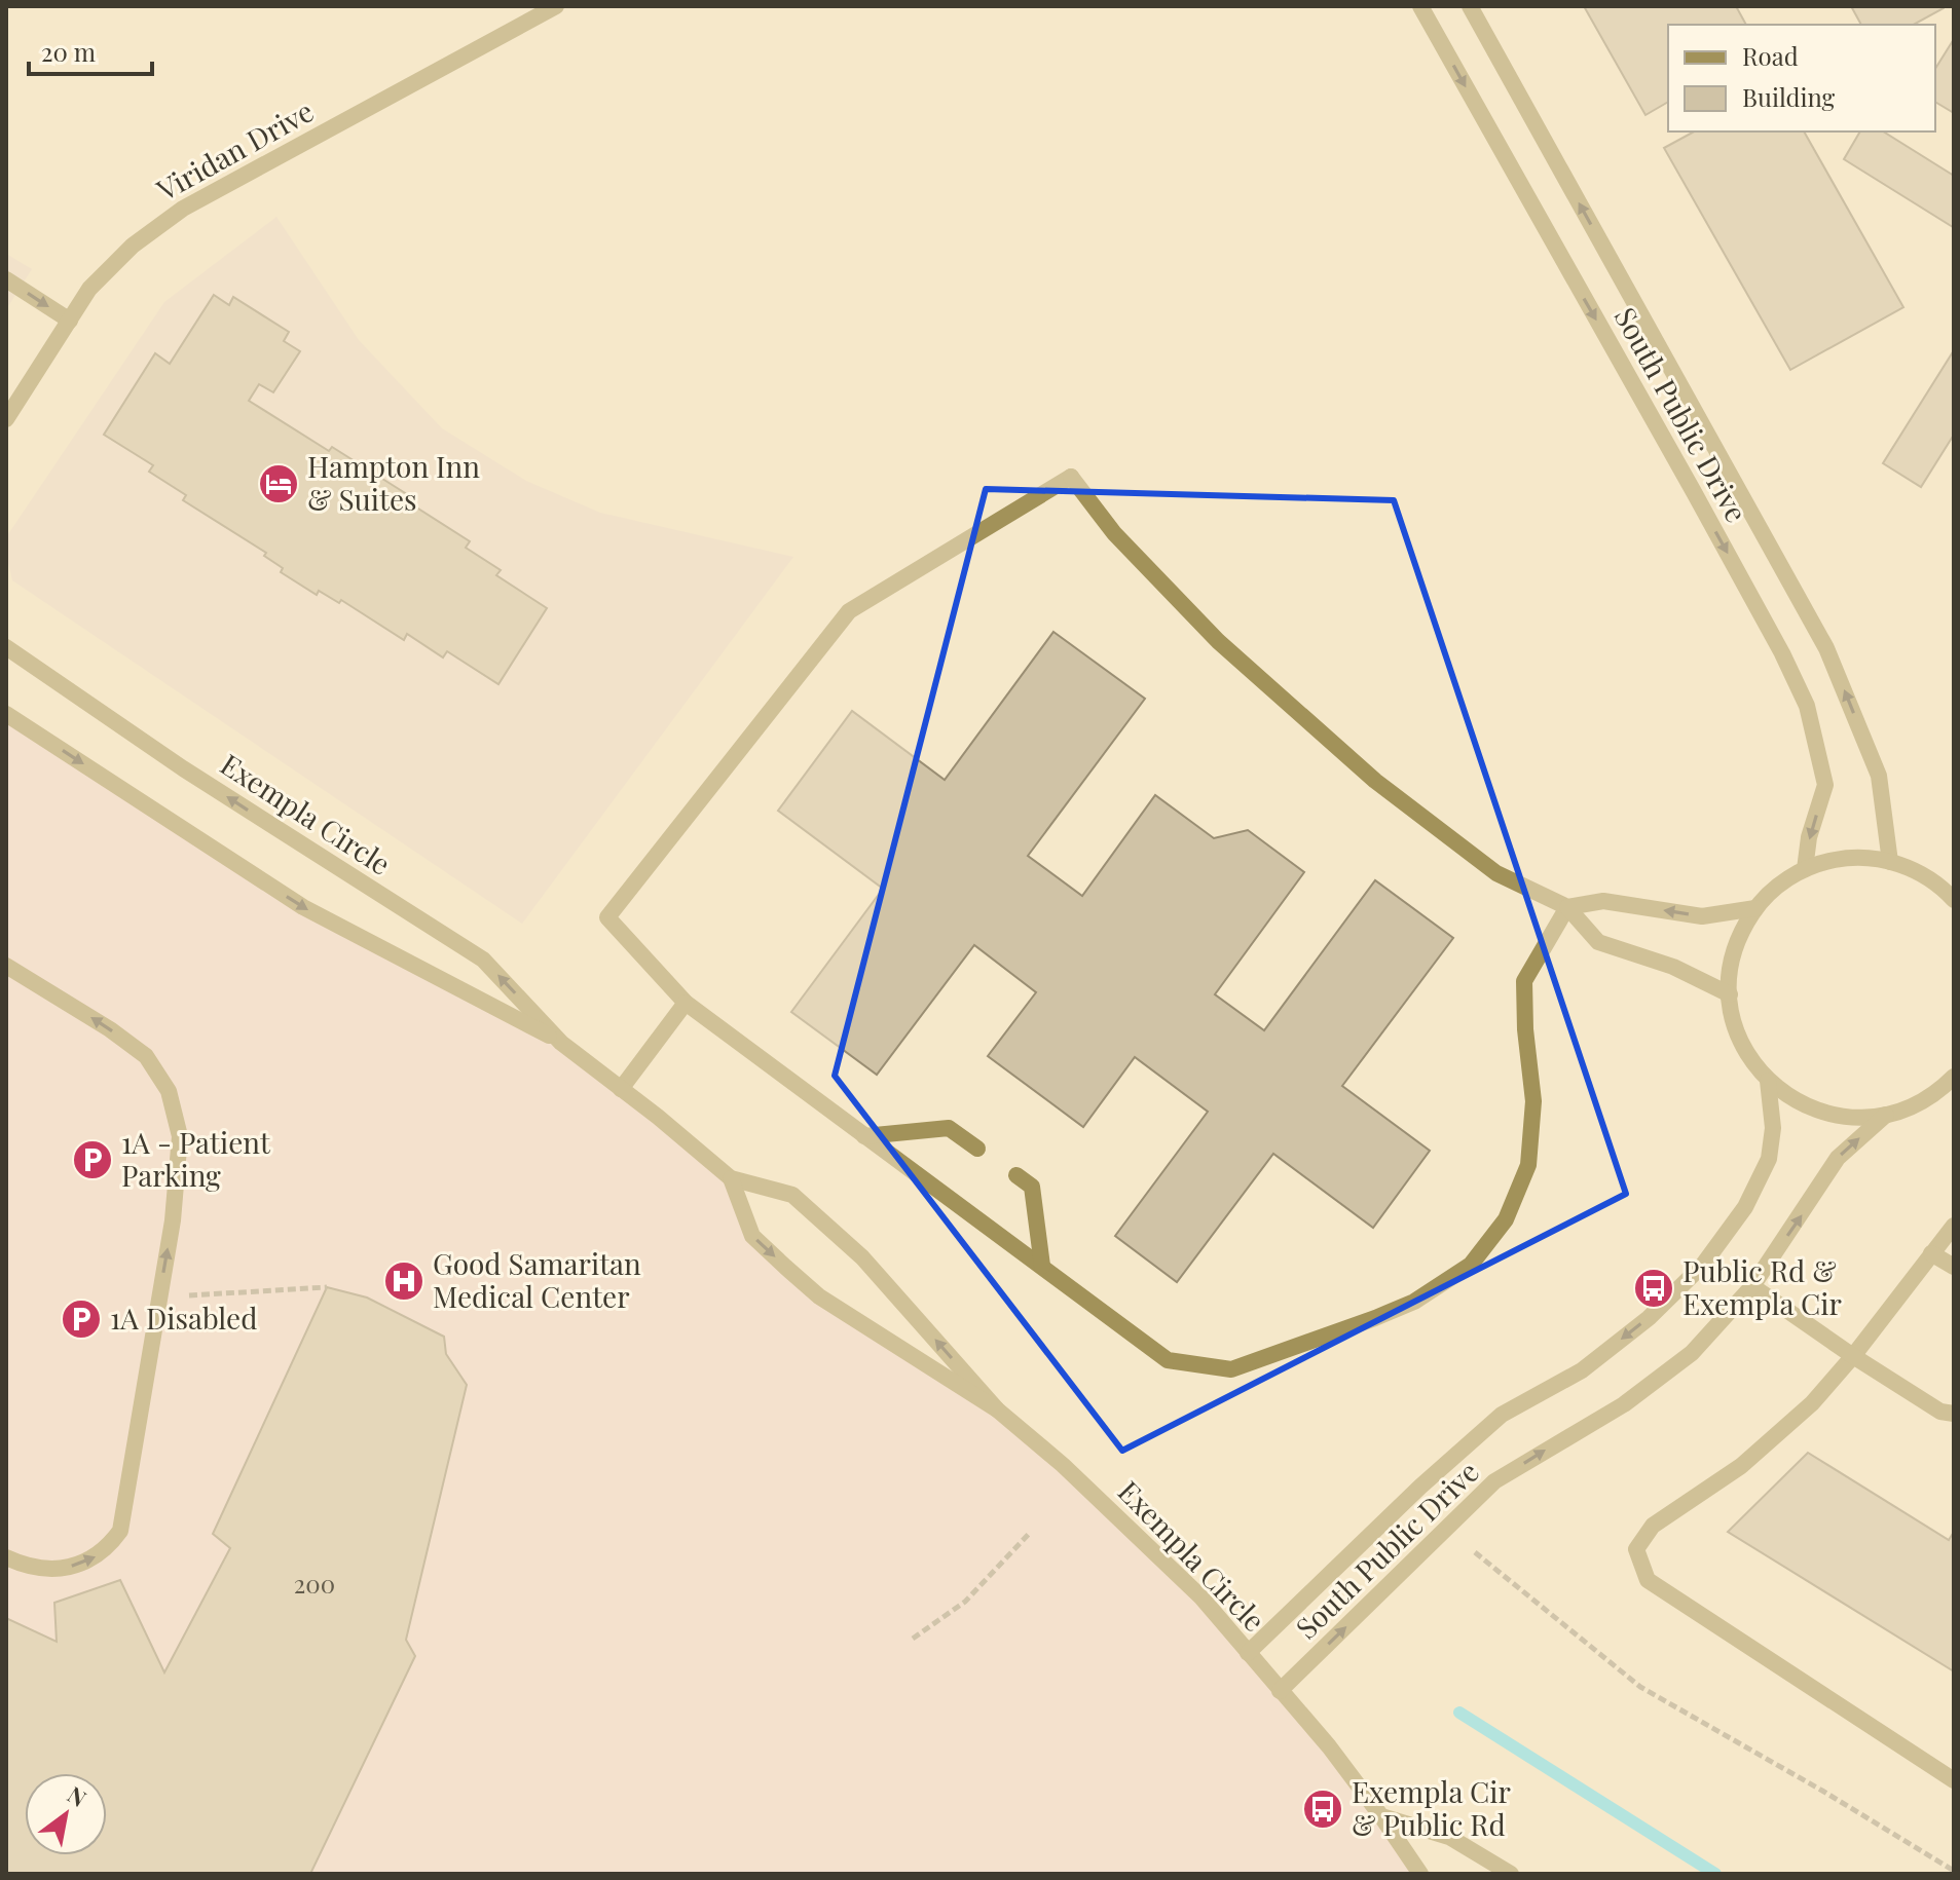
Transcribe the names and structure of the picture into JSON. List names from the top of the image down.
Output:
{
  "streets": {
    "street": ["Viridan Drive", "South Public Drive", "Exempla Circle"]
  },
  "crossings": [
    ["South Public Drive", "Exempla Circle"]
  ],
  "places": {
    "hotel": ["Hampton Inn & Suites"],
    "parking": ["1A - Patient Parking", "1A Disabled"],
    "hospital": ["Good Samaritan Medical Center"],
    "bus stop": ["Public Rd & Exempla Cir", "Exempla Cir & Public Rd"]
  },
  "house_numbers": ["200"],
  "legend": ["Road", "Building"],
  "scale_bar": "20 m",
  "north": "top right"
}
